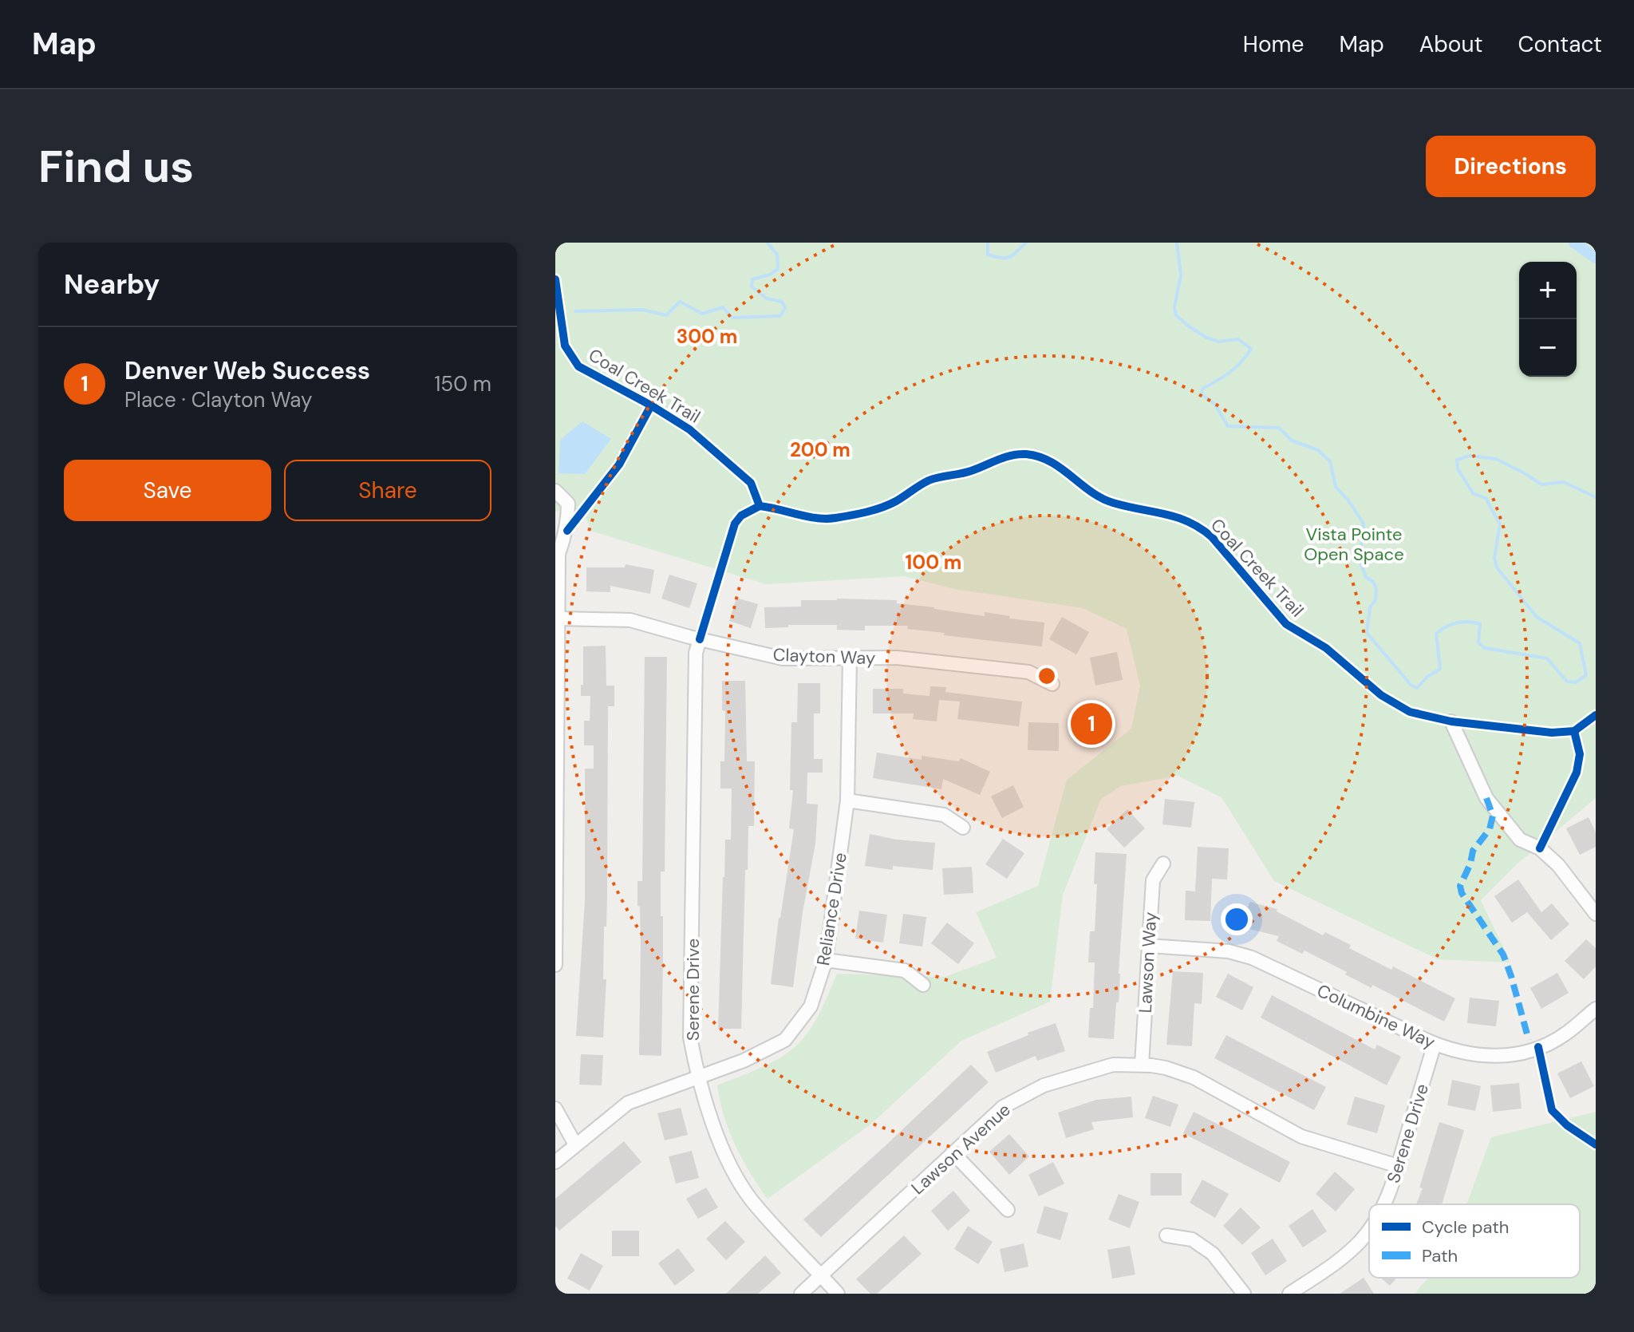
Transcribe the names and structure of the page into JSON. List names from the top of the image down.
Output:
{
  "streets": {
    "street": [
      "Clayton Way",
      "Reliance Drive",
      "Lawson Way",
      "Serene Drive",
      "Columbine Way",
      "Lawson Avenue"
    ],
    "cycle path": ["Coal Creek Trail"]
  },
  "crossings": [
    ["Clayton Way", "Reliance Drive"],
    ["Clayton Way", "Serene Drive"],
    ["Reliance Drive", "Serene Drive"],
    ["Lawson Way", "Columbine Way"],
    ["Lawson Way", "Lawson Avenue"],
    ["Serene Drive", "Columbine Way"],
    ["Serene Drive", "Lawson Avenue"]
  ],
  "parks": ["Vista Pointe Open Space"],
  "legend": ["Cycle path", "Path"],
  "page": {
    "header": "Map",
    "nav": [
      "Home",
      "Map",
      "About",
      "Contact"
    ],
    "buttons": [
      "Directions",
      ["Save", "Share"]
    ],
    "title": "Find us",
    "heading": "Nearby",
    "map_buttons": ["+", "−"],
    "list": [
      {
        "mark": "1",
        "name": "Denver Web Success",
        "note": "Place · Clayton Way",
        "value": "150 m"
      }
    ],
    "pins": "1"
  },
  "rings": ["300 m", "200 m", "100 m"]
}
